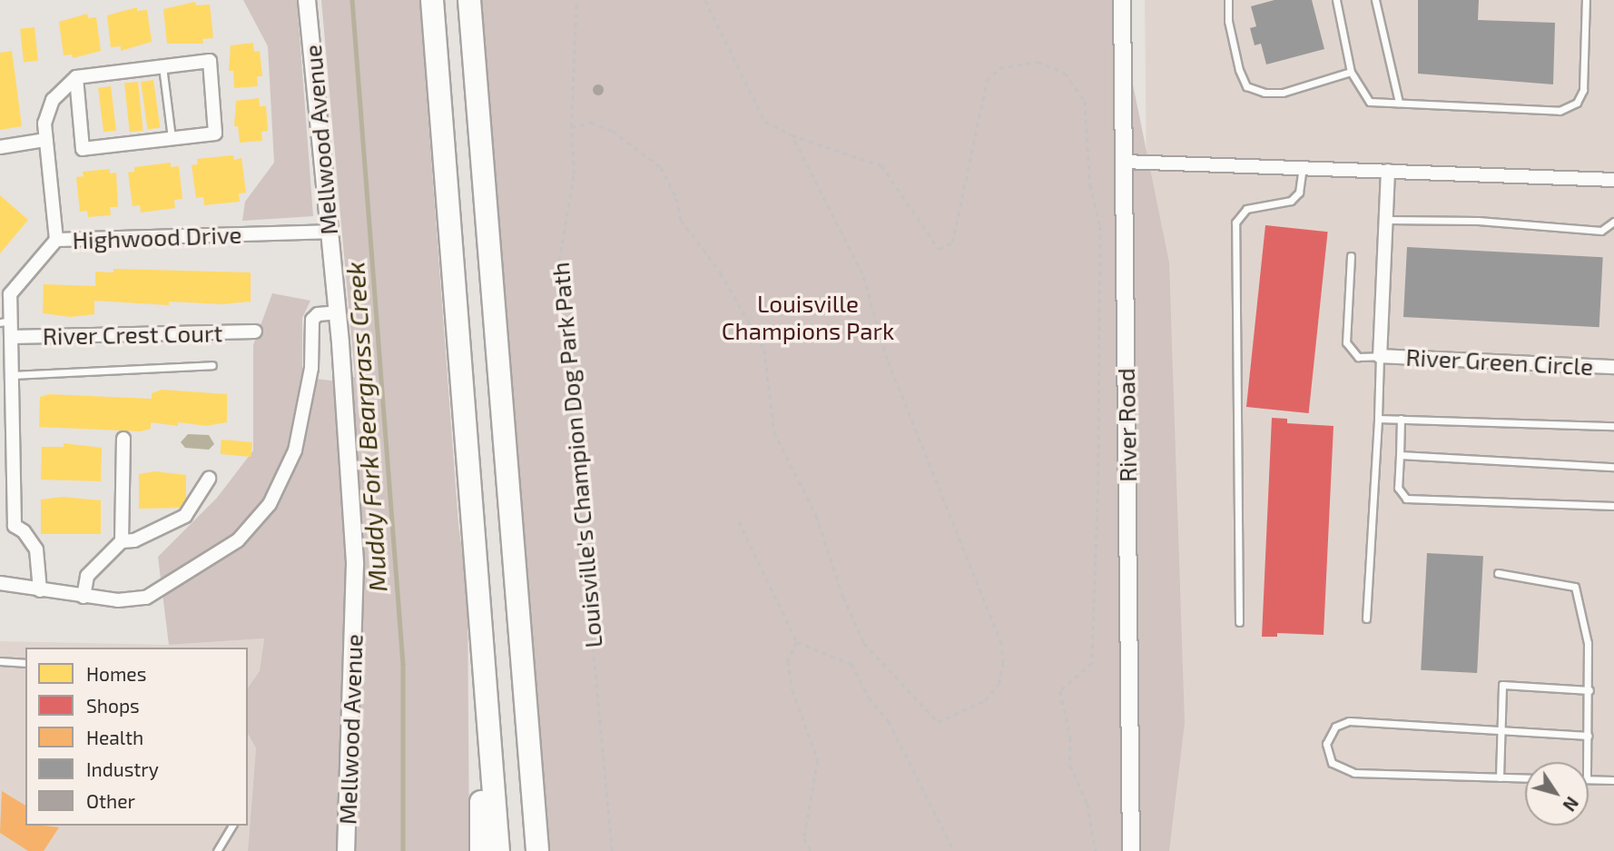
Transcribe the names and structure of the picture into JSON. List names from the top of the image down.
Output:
{
  "streets": {
    "street": [
      "Mellwood Avenue",
      "Highwood Drive",
      "River Crest Court",
      "River Green Circle",
      "River Road"
    ],
    "path": ["Louisville's Champion Dog Park Path"]
  },
  "crossings": [
    ["Mellwood Avenue", "Highwood Drive"]
  ],
  "water": ["Muddy Fork Beargrass Creek"],
  "parks": ["Louisville Champions Park"],
  "legend": [
    "Homes",
    "Shops",
    "Health",
    "Industry",
    "Other"
  ],
  "north": "bottom right"
}
